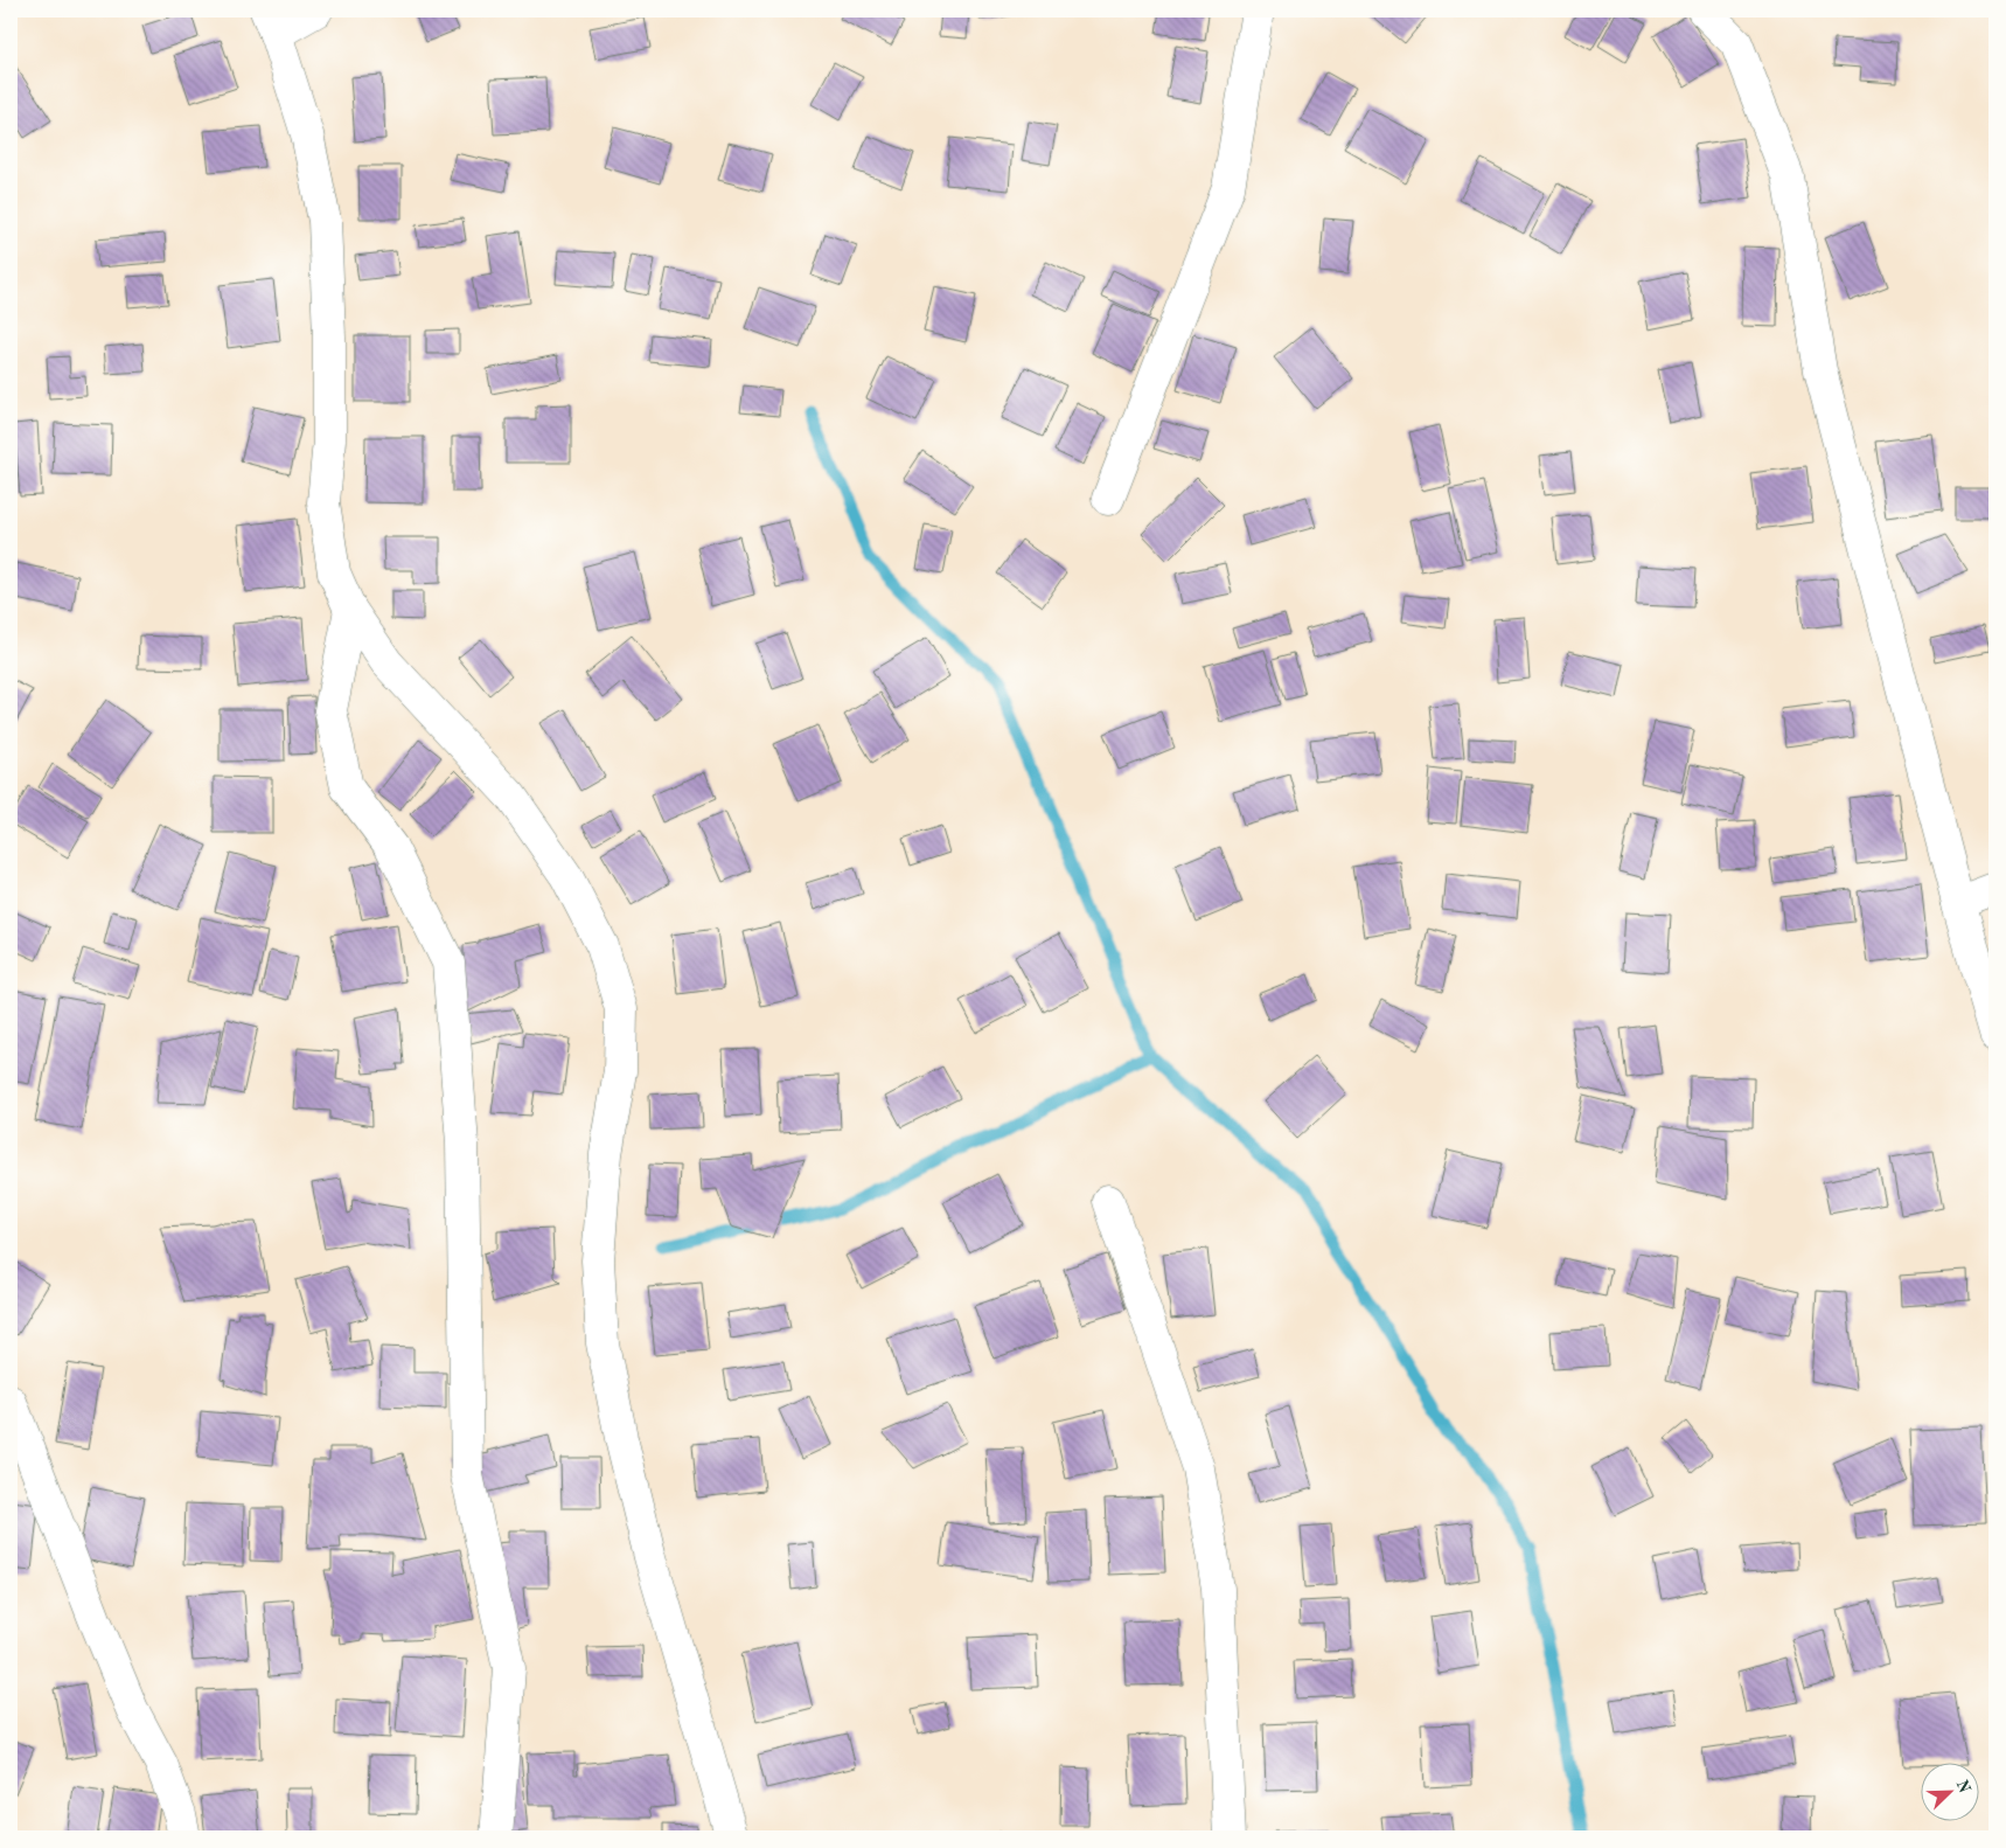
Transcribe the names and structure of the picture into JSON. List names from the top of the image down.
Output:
{
  "north": "top right"
}
